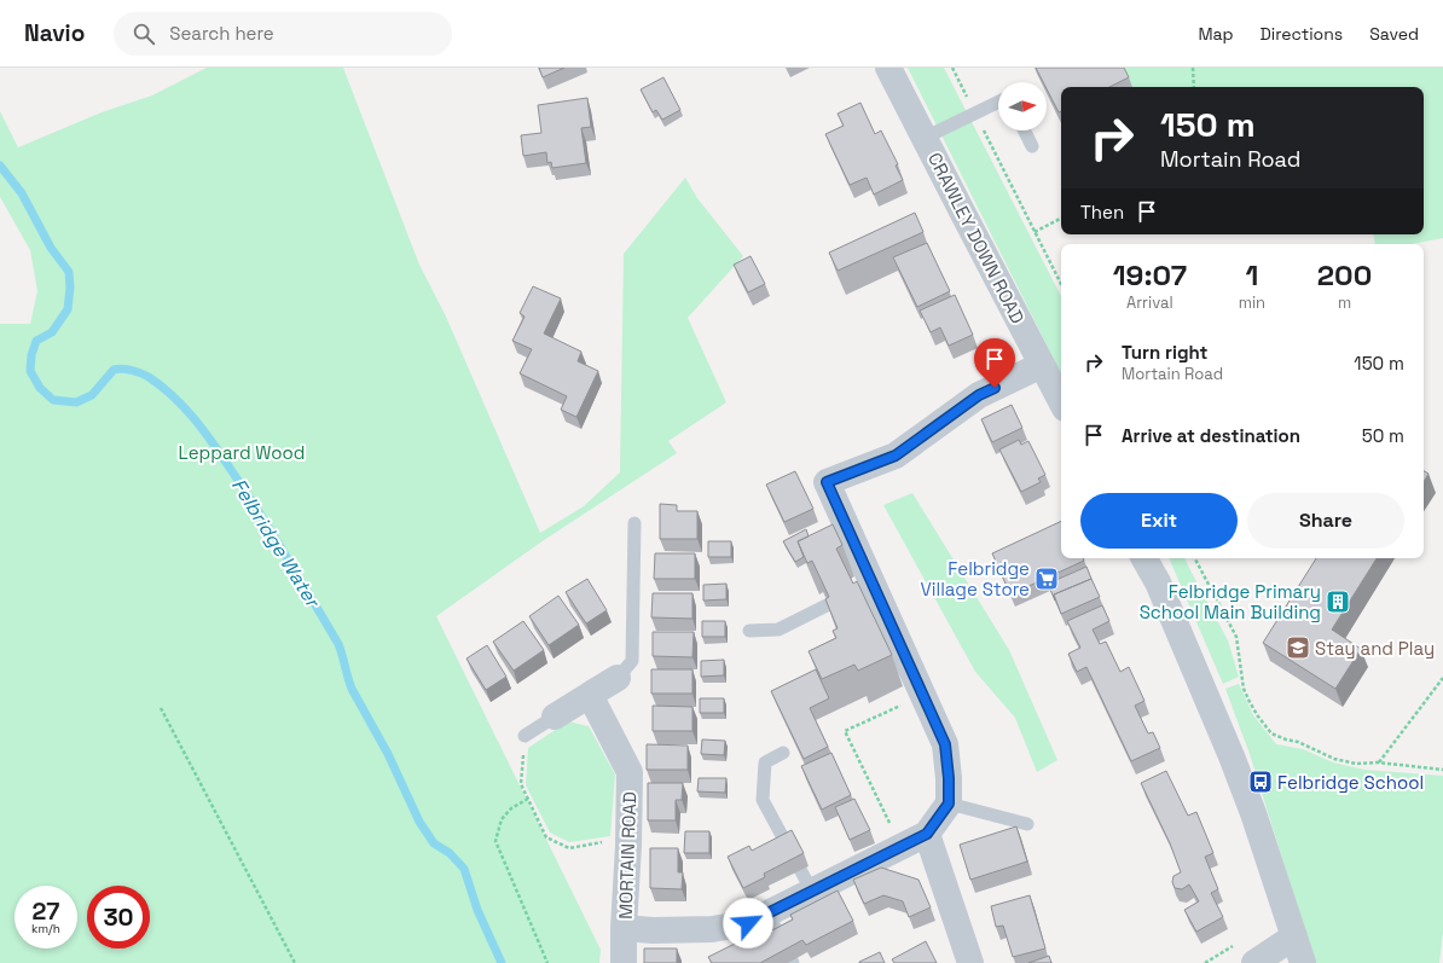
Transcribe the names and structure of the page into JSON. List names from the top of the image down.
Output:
{
  "streets": {
    "street": ["CRAWLEY DOWN ROAD", "MORTAIN ROAD"]
  },
  "water": ["Felbridge Water"],
  "parks": ["Leppard Wood"],
  "places": {
    "supermarket": ["Felbridge Village Store"],
    "building": ["Felbridge Primary School Main Building"],
    "school or university": ["Stay and Play"],
    "bus stop": ["Felbridge School"]
  },
  "north": "right",
  "page": {
    "header": "Navio",
    "search": "Search here",
    "nav": ["Map", "Directions", "Saved"],
    "turn": ["150 m", "Mortain Road"],
    "then": "Then",
    "eta": [
      "19:07",
      "Arrival",
      "1",
      "min",
      "200",
      "m"
    ],
    "list": [
      {
        "name": "Turn right",
        "note": "Mortain Road",
        "value": "150 m"
      },
      {
        "name": "Arrive at destination",
        "value": "50 m"
      }
    ],
    "buttons": ["Exit", "Share"],
    "speed": "27 km/h",
    "limit": "30"
  }
}
